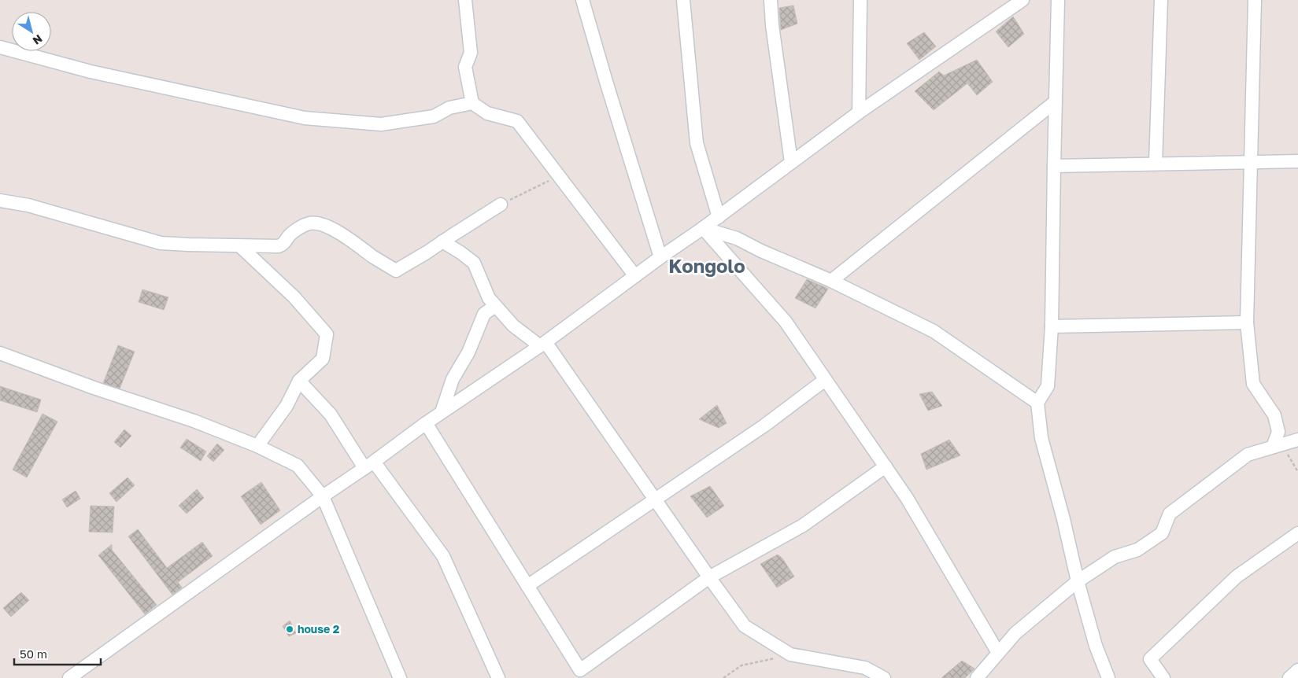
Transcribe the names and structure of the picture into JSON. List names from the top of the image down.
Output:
{
  "districts": ["Kongolo"],
  "places": ["house 2"],
  "scale_bar": "50 m",
  "north": "bottom right"
}
